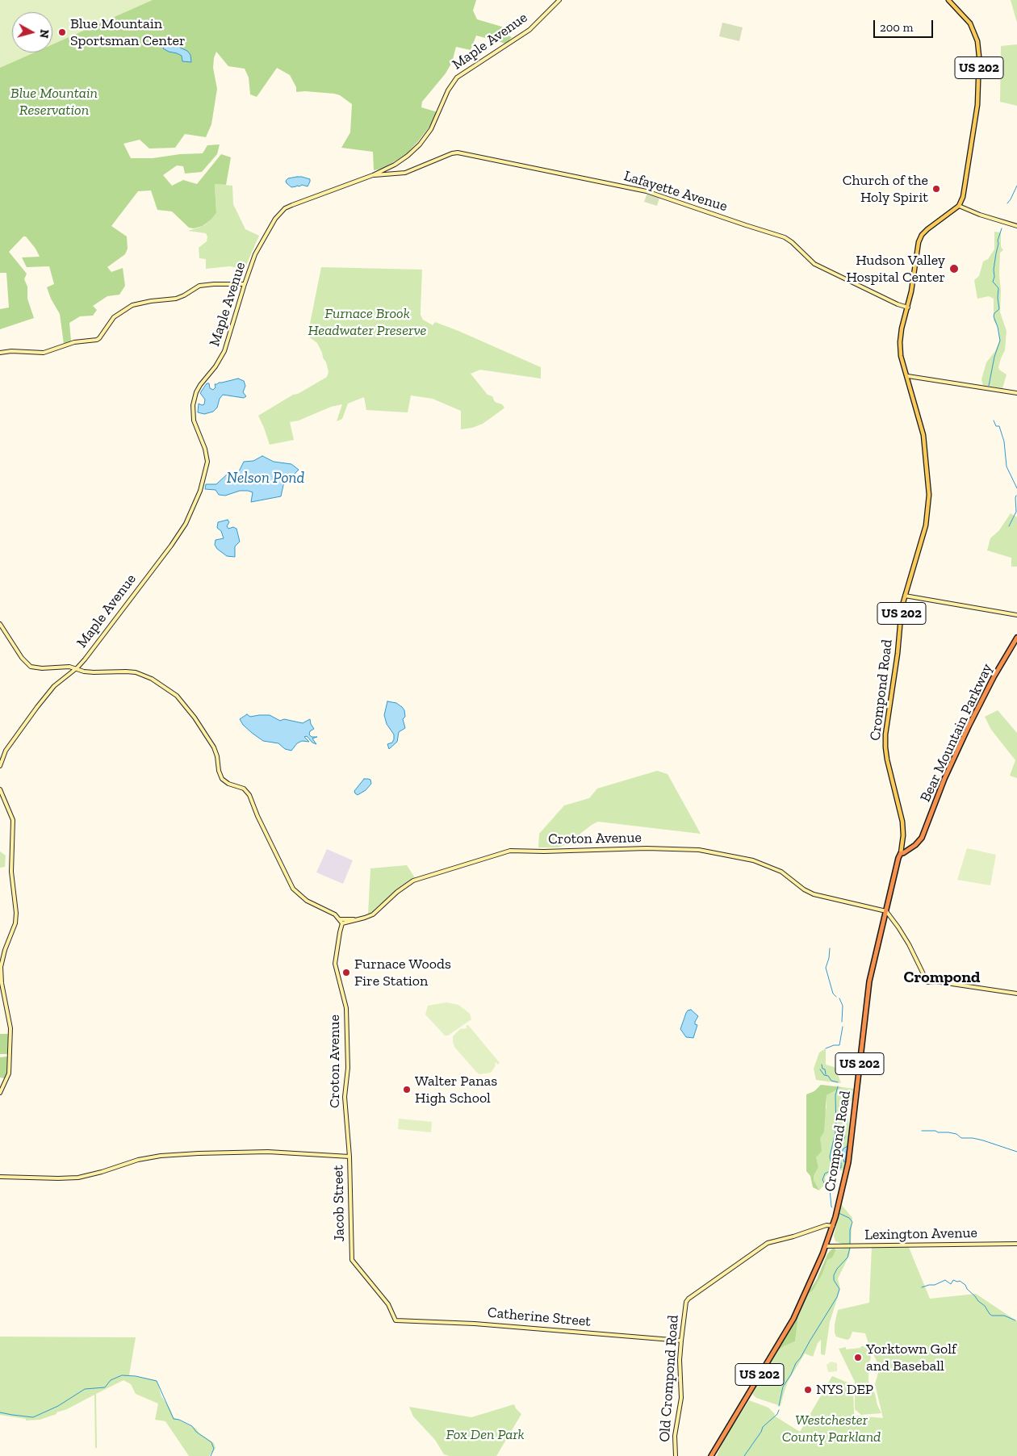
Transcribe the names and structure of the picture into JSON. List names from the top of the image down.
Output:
{
  "streets": {
    "highway": ["US 202", "Crompond Road", "Bear Mountain Parkway"],
    "street": [
      "Maple Avenue",
      "Lafayette Avenue",
      "Croton Avenue",
      "Jacob Street",
      "Lexington Avenue",
      "Catherine Street",
      "Old Crompond Road"
    ]
  },
  "crossings": [
    ["Maple Avenue", "Lafayette Avenue"],
    ["US 202", "Crompond Road"],
    ["Lafayette Avenue", "Crompond Road"],
    ["Crompond Road", "Bear Mountain Parkway"],
    ["Crompond Road", "Croton Avenue"],
    ["Crompond Road", "Lexington Avenue"],
    ["Crompond Road", "Old Crompond Road"],
    ["Croton Avenue", "Jacob Street"],
    ["Jacob Street", "Catherine Street"],
    ["Catherine Street", "Old Crompond Road"]
  ],
  "districts": ["Crompond"],
  "water": ["Nelson Pond"],
  "parks": [
    "Blue Mountain Reservation",
    "Furnace Brook Headwater Preserve",
    "Westchester County Parkland",
    "Fox Den Park"
  ],
  "places": [
    "Blue Mountain Sportsman Center",
    "Church of the Holy Spirit",
    "Hudson Valley Hospital Center",
    "Furnace Woods Fire Station",
    "Walter Panas High School",
    "Yorktown Golf and Baseball",
    "NYS DEP"
  ],
  "scale_bar": "200 m",
  "north": "right"
}
